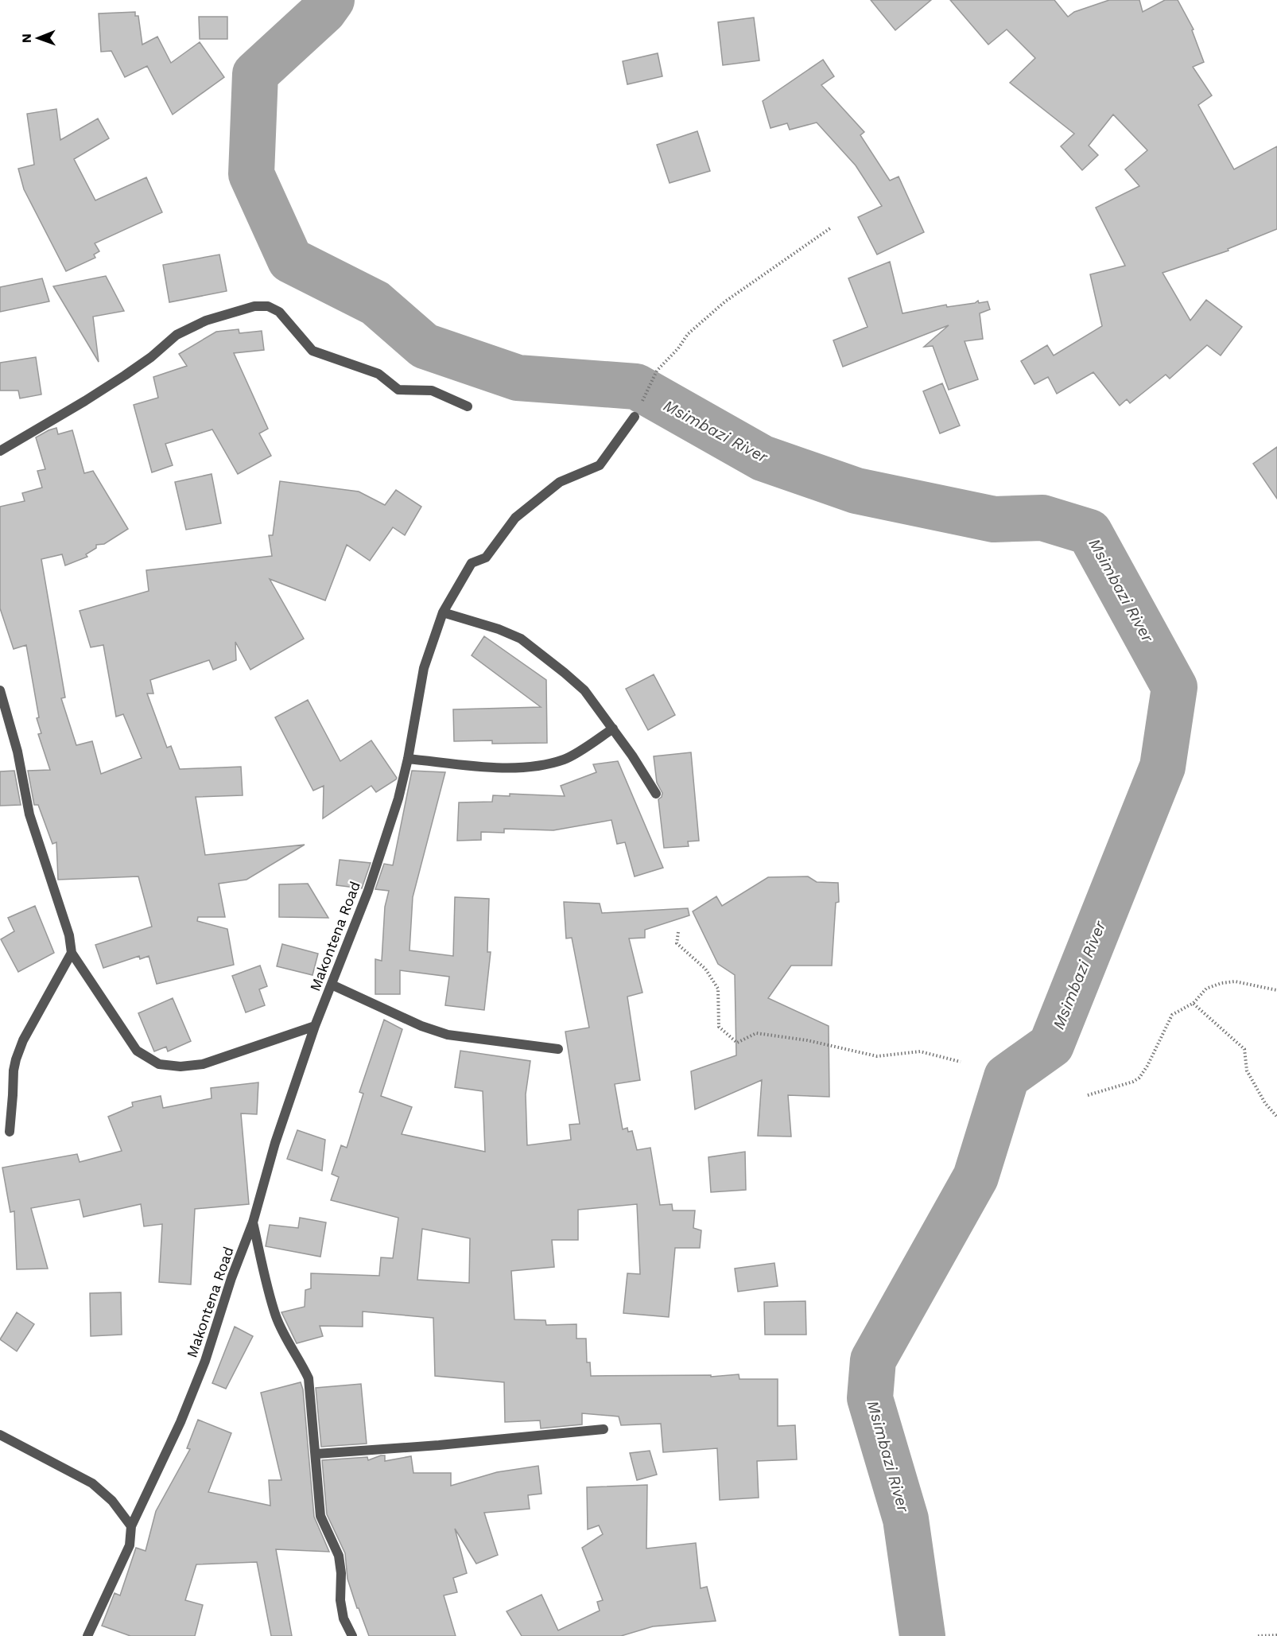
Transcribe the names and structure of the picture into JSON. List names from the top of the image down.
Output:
{
  "streets": {
    "street": ["Makontena Road"]
  },
  "water": ["Msimbazi River"],
  "north": "left"
}
